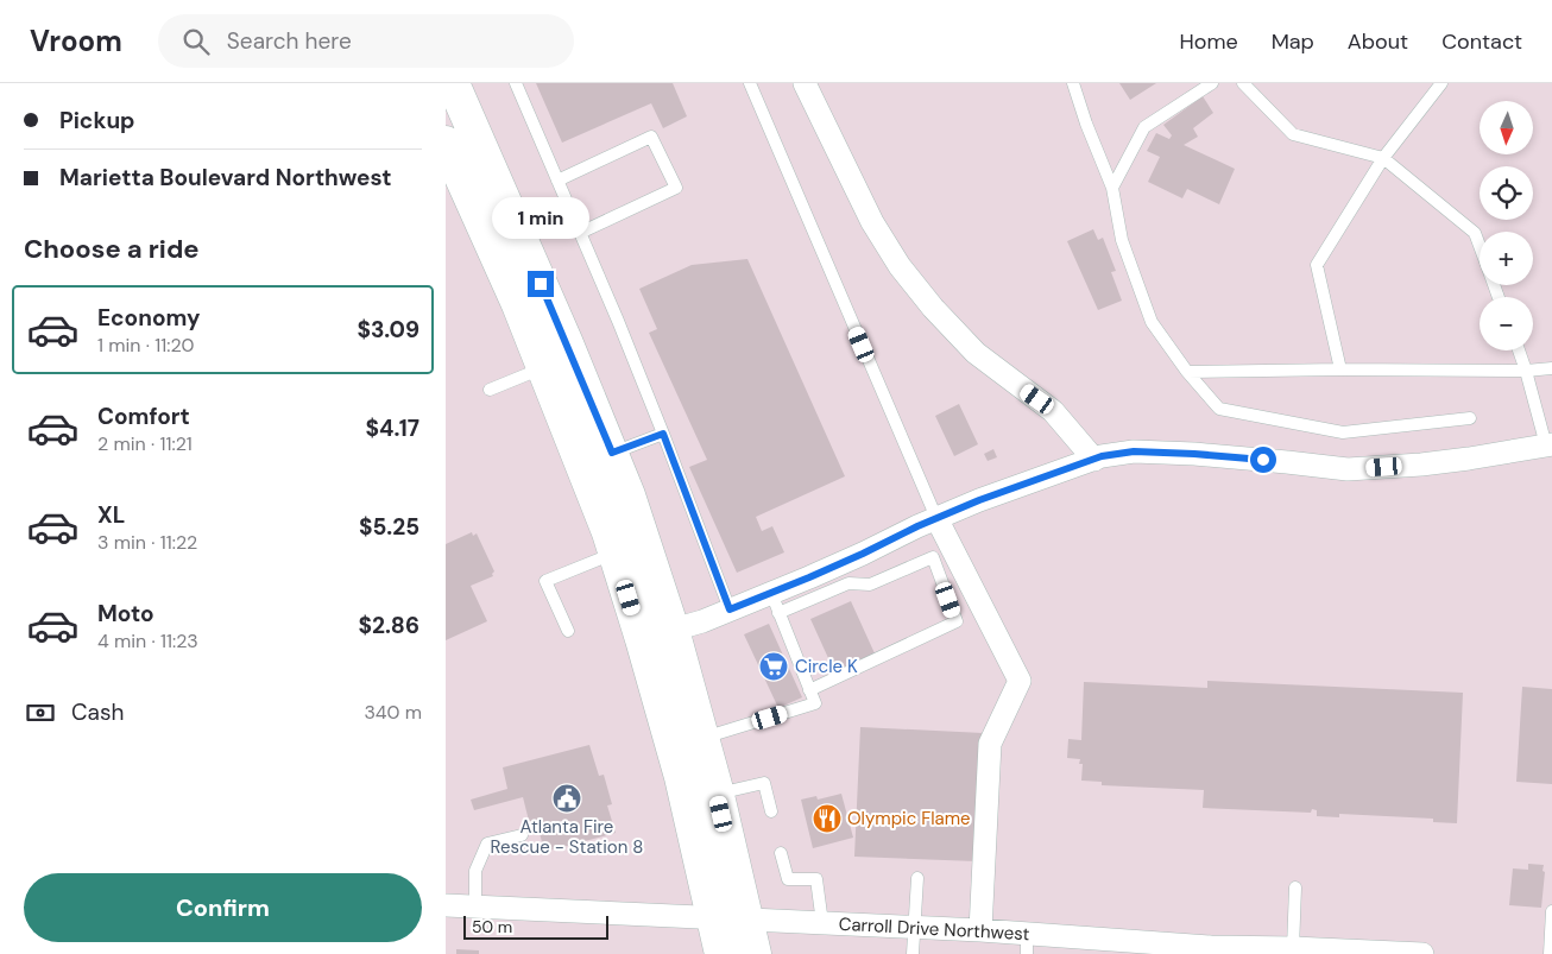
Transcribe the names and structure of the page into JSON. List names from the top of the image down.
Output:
{
  "streets": {
    "street": ["Carroll Drive Northwest"]
  },
  "places": {
    "supermarket": ["Circle K"],
    "public building": ["Atlanta Fire Rescue - Station 8"],
    "restaurant": ["Olympic Flame"]
  },
  "scale_bar": "50 m",
  "north": "bottom",
  "page": {
    "header": "Vroom",
    "search": "Search here",
    "nav": [
      "Home",
      "Map",
      "About",
      "Contact"
    ],
    "banner": ["Pickup", "Marietta Boulevard Northwest"],
    "map_buttons": ["+", "−"],
    "bubble": "1 min",
    "heading": "Choose a ride",
    "list": [
      {
        "name": "Economy",
        "note": "1 min · 11:20",
        "value": "$3.09"
      },
      {
        "name": "Comfort",
        "note": "2 min · 11:21",
        "value": "$4.17"
      },
      {
        "name": "XL",
        "note": "3 min · 11:22",
        "value": "$5.25"
      },
      {
        "name": "Moto",
        "note": "4 min · 11:23",
        "value": "$2.86"
      }
    ],
    "pay": ["Cash", "340 m"],
    "buttons": "Confirm",
    "scale": "50 m"
  }
}
